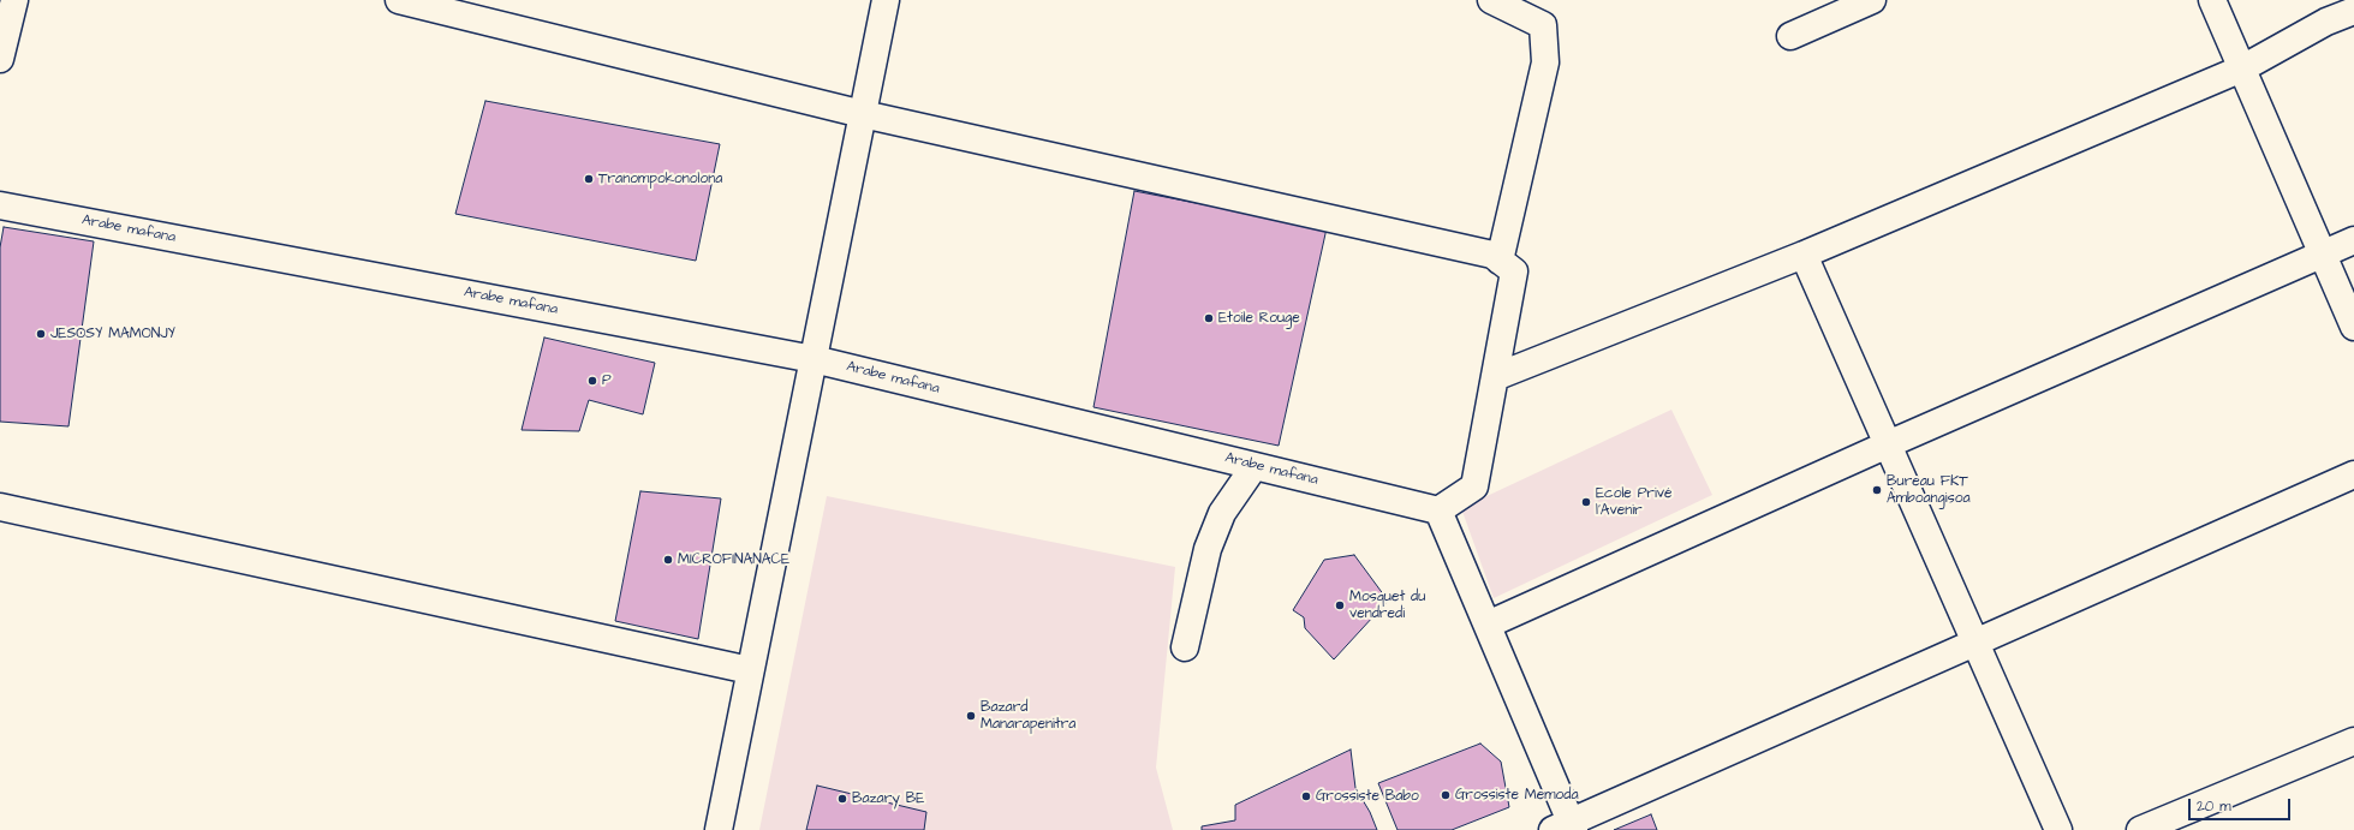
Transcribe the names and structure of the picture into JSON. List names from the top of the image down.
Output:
{
  "streets": {
    "street": ["Arabe mafana"]
  },
  "places": [
    "Tranompokonolona",
    "Etoile Rouge",
    "JESOSY MAMONJY",
    "P",
    "Bureau FKT Amboangisoa",
    "Ecole Privé l'Avenir",
    "MICROFINANACE",
    "Mosquet du vendredi",
    "Bazard Manarapenitra",
    "Grossiste Memoda",
    "Grossiste Babo",
    "Bazary BE"
  ],
  "scale_bar": "20 m"
}
